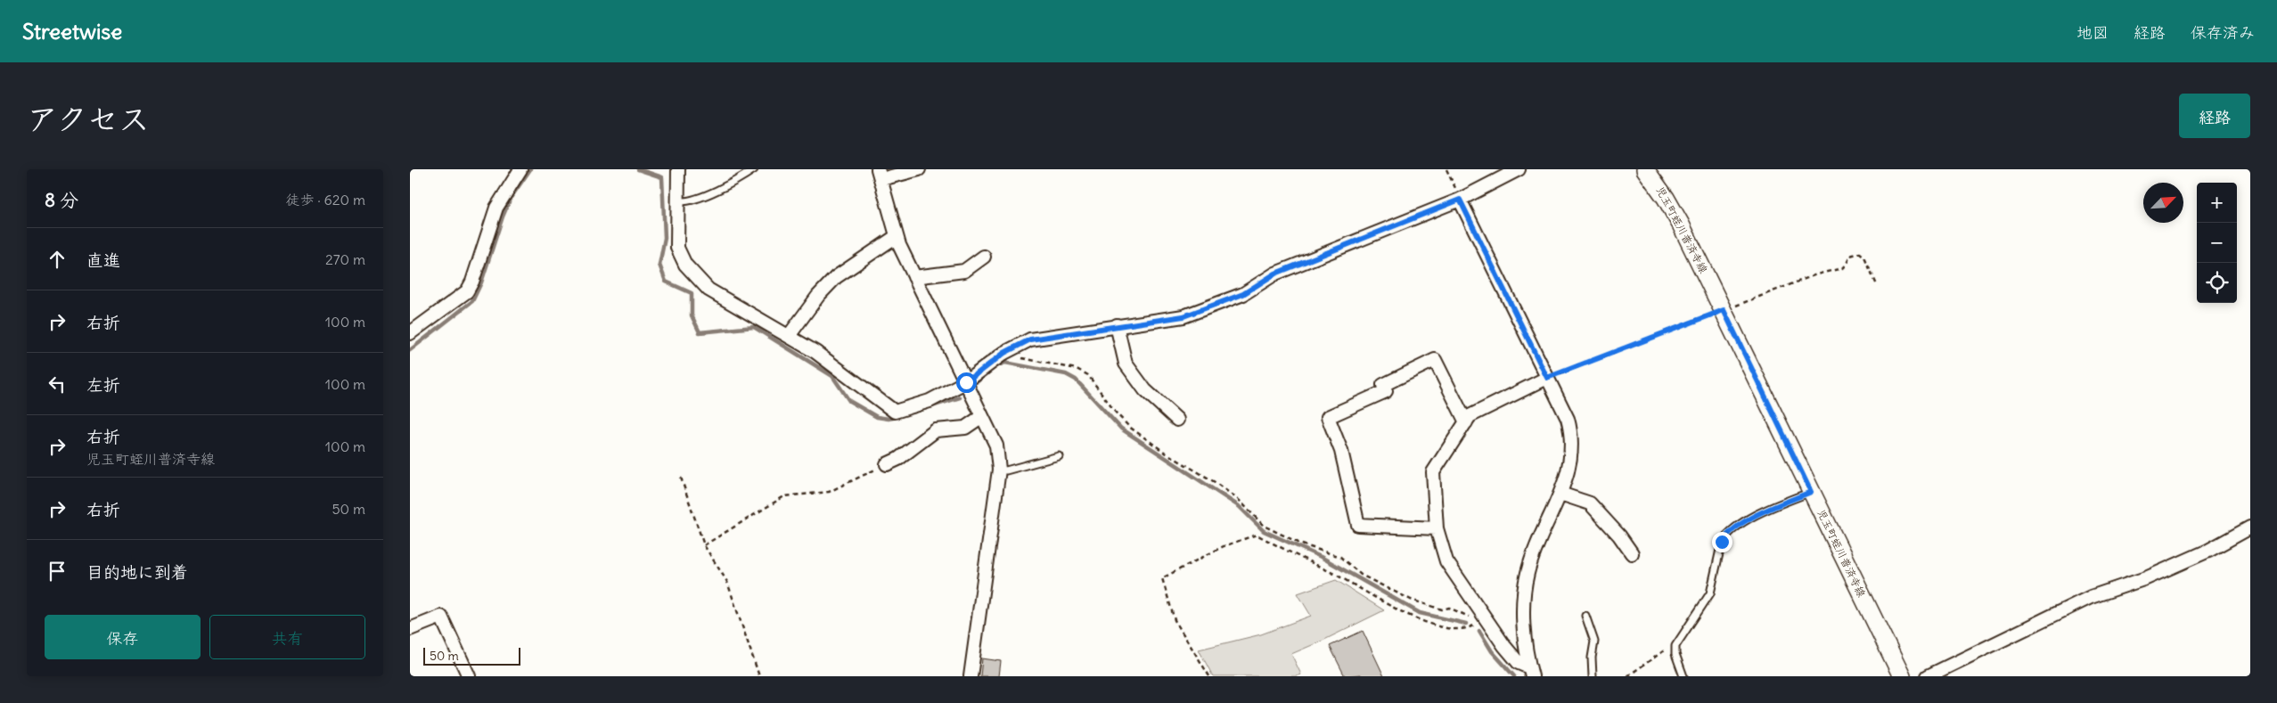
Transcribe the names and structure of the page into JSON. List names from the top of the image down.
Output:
{
  "streets": {
    "main road": ["児玉町蛭川普済寺線"]
  },
  "scale_bar": "50 m",
  "north": "top right",
  "page": {
    "header": "Streetwise",
    "nav": ["地図", "経路", "保存済み"],
    "title": "アクセス",
    "buttons": [
      "経路",
      ["保存", "共有"]
    ],
    "heading": ["8 分", "徒歩 · 620 m"],
    "map_buttons": ["+", "−"],
    "list": [
      ["直進", "270 m"],
      ["右折", "100 m"],
      ["左折", "100 m"],
      ["右折", "児玉町蛭川普済寺線", "100 m"],
      ["右折", "50 m"],
      "目的地に到着"
    ],
    "scale": "50 m"
  }
}
